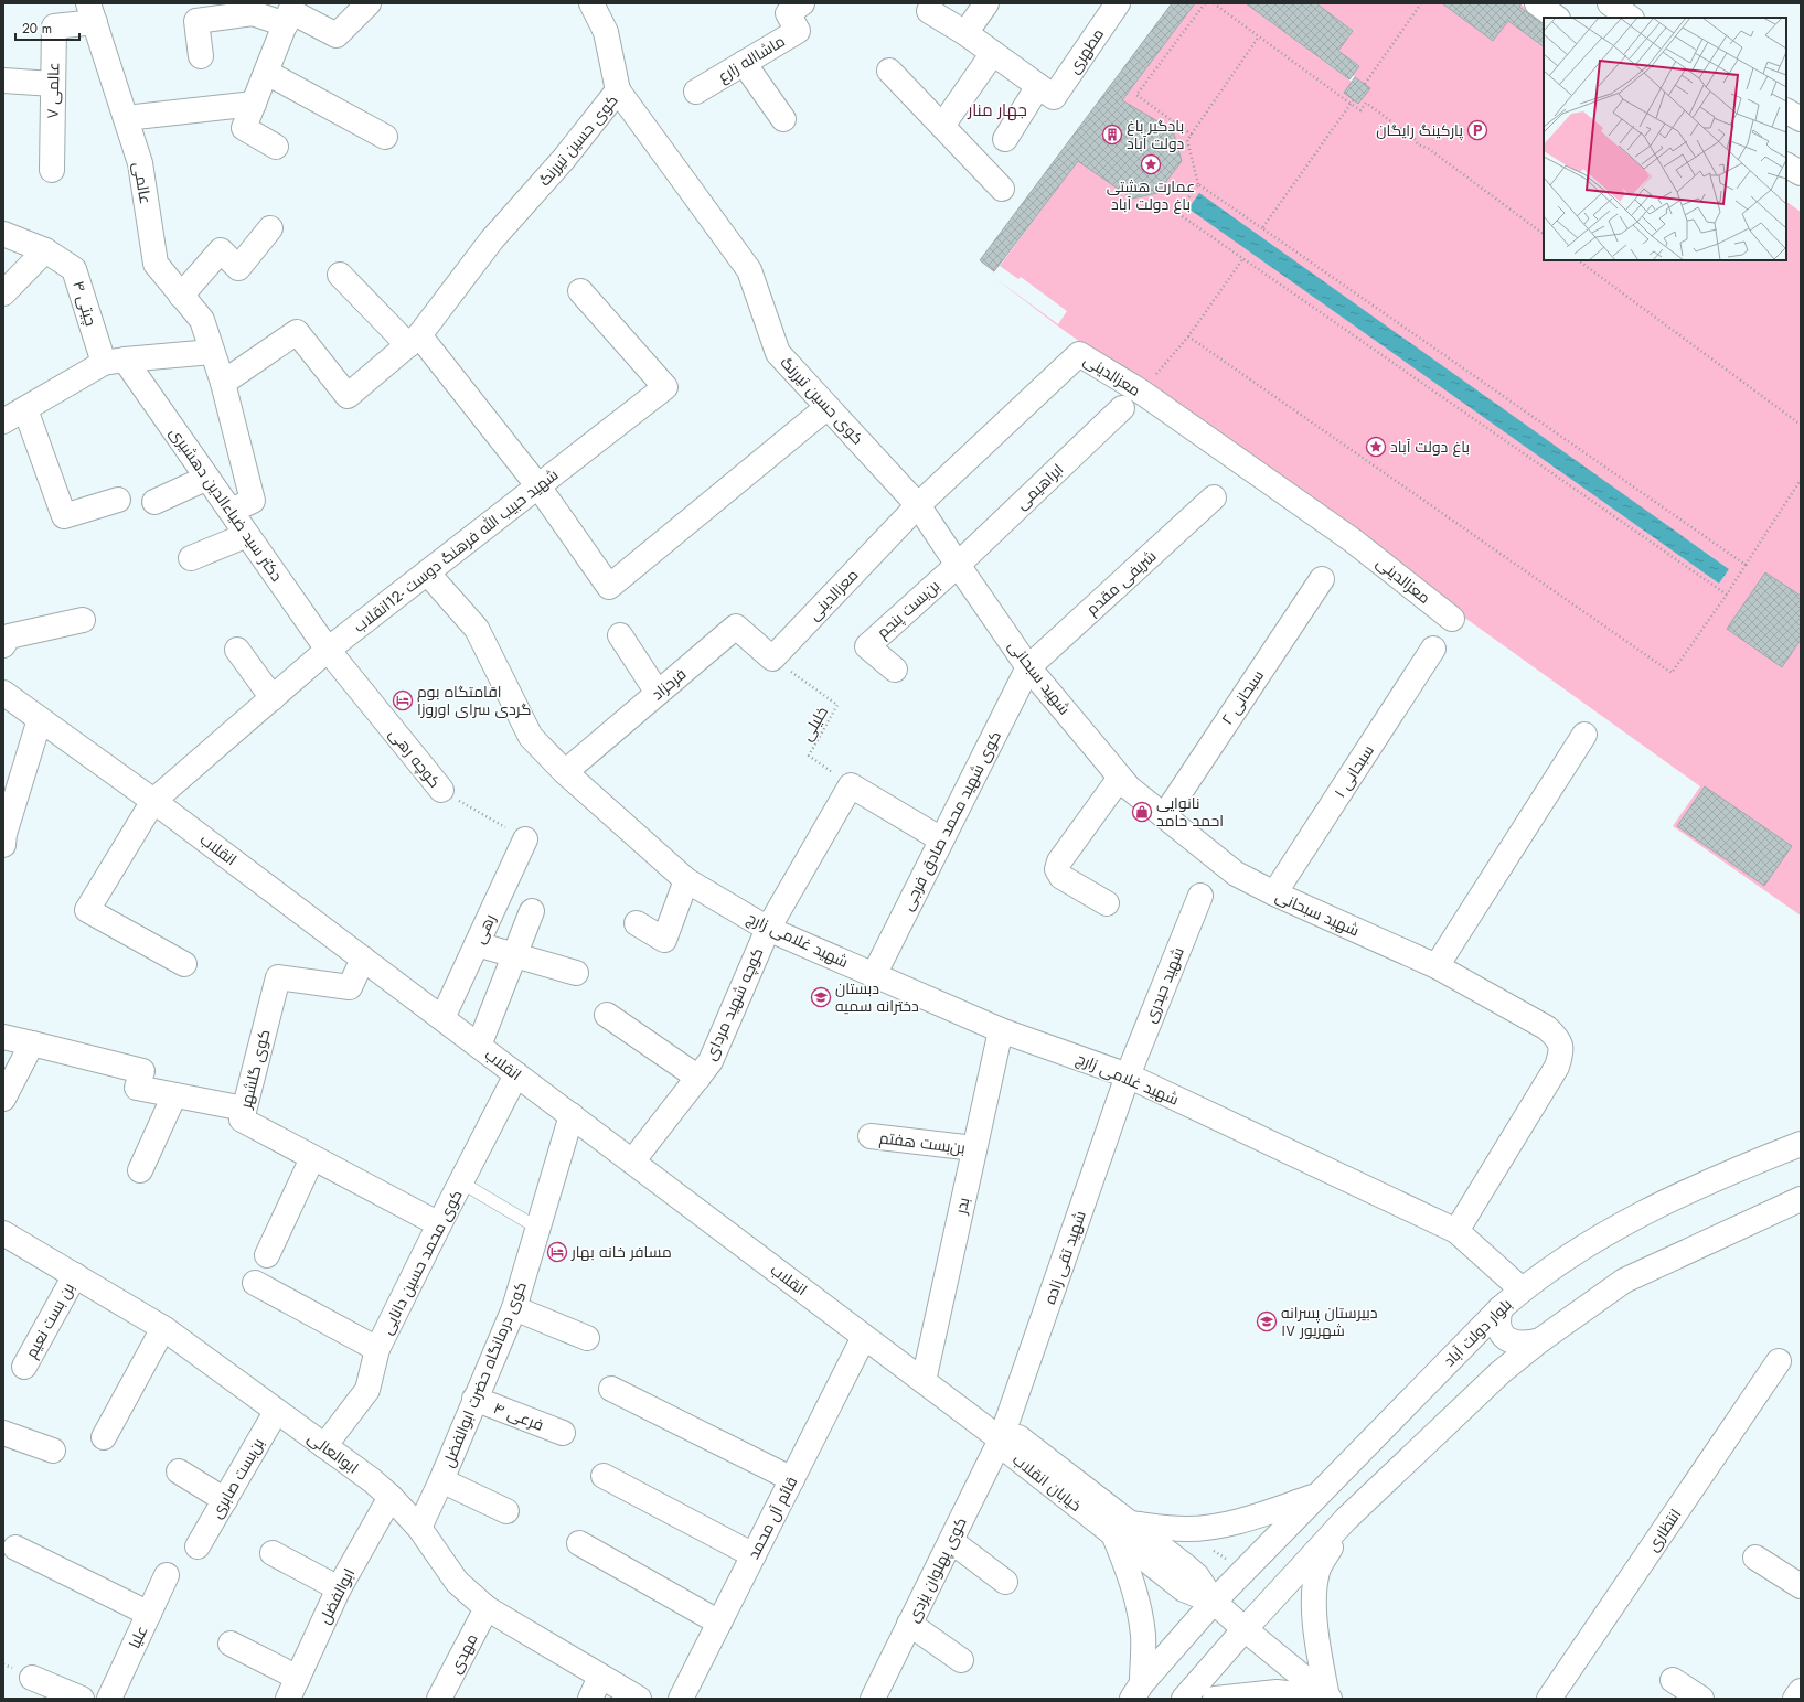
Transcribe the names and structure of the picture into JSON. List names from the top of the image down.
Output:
{
  "streets": {
    "street": [
      "مطهری",
      "ماشااله زارع",
      "عالمی ۷",
      "کوی حسین تیررنگ",
      "عالمی",
      "چیتی ۴",
      "معزالدینی",
      "ابراهیمی",
      "دکتر سید ضیاءالدین دهشیری",
      "شهید حبیب الله فرهنگ دوست -12انقلاب",
      "شریفی مقدم",
      "بن‌بست پنجم",
      "شهید سبحانی",
      "فرحزاد",
      "سبحانی ۲",
      "کوچه رهی",
      "سبحانی ۱",
      "کوی شهید محمد صادق فرجی",
      "انقلاب",
      "رهی",
      "شهید غلامی زارچ",
      "شهید حیدری",
      "کوچه شهید مردای",
      "کوی گلشهر",
      "بن‌بست هفتم",
      "بدر",
      "شهید تقی زاده",
      "کوی محمد حسین دانایی",
      "بن بست نعیم",
      "بلوار دولت آباد",
      "کوی درمانگاه حضرت ابوالفضل",
      "فرعی ۴",
      "ابوالعالی",
      "بن‌بست صابری",
      "خیابان انقلاب",
      "قائم آل محمد",
      "انتظاری",
      "کوی پهلوان یزدی",
      "ابوالفضل",
      "علیا",
      "مهدی"
    ],
    "path": ["خلیلی"]
  },
  "crossings": [
    ["عالمی ۷", "عالمی"],
    ["کوی حسین تیررنگ", "معزالدینی"],
    ["کوی حسین تیررنگ", "شهید سبحانی"],
    ["چیتی ۴", "دکتر سید ضیاءالدین دهشیری"],
    ["معزالدینی", "شهید سبحانی"],
    ["معزالدینی", "فرحزاد"],
    ["معزالدینی", "خلیلی"],
    ["ابراهیمی", "بن‌بست پنجم"],
    ["ابراهیمی", "شهید سبحانی"],
    ["دکتر سید ضیاءالدین دهشیری", "شهید حبیب الله فرهنگ دوست -12انقلاب"],
    ["دکتر سید ضیاءالدین دهشیری", "کوچه رهی"],
    ["شهید حبیب الله فرهنگ دوست -12انقلاب", "کوچه رهی"],
    ["شهید حبیب الله فرهنگ دوست -12انقلاب", "انقلاب"],
    ["شهید حبیب الله فرهنگ دوست -12انقلاب", "شهید غلامی زارچ"],
    ["شریفی مقدم", "شهید سبحانی"],
    ["شریفی مقدم", "کوی شهید محمد صادق فرجی"],
    ["بن‌بست پنجم", "شهید سبحانی"],
    ["شهید سبحانی", "سبحانی ۲"],
    ["شهید سبحانی", "سبحانی ۱"],
    ["شهید سبحانی", "کوی شهید محمد صادق فرجی"],
    ["شهید سبحانی", "شهید غلامی زارچ"],
    ["فرحزاد", "خلیلی"],
    ["فرحزاد", "شهید غلامی زارچ"],
    ["خلیلی", "کوچه شهید مردای"],
    ["کوچه رهی", "رهی"],
    ["کوی شهید محمد صادق فرجی", "شهید غلامی زارچ"],
    ["انقلاب", "رهی"],
    ["انقلاب", "کوچه شهید مردای"],
    ["انقلاب", "کوی گلشهر"],
    ["انقلاب", "بدر"],
    ["انقلاب", "شهید تقی زاده"],
    ["انقلاب", "کوی محمد حسین دانایی"],
    ["انقلاب", "کوی درمانگاه حضرت ابوالفضل"],
    ["انقلاب", "خیابان انقلاب"],
    ["انقلاب", "قائم آل محمد"],
    ["انقلاب", "کوی پهلوان یزدی"],
    ["شهید غلامی زارچ", "شهید حیدری"],
    ["شهید غلامی زارچ", "کوچه شهید مردای"],
    ["شهید غلامی زارچ", "بدر"],
    ["شهید غلامی زارچ", "شهید تقی زاده"],
    ["شهید حیدری", "شهید تقی زاده"],
    ["کوی گلشهر", "کوی محمد حسین دانایی"],
    ["بن‌بست هفتم", "بدر"],
    ["شهید تقی زاده", "خیابان انقلاب"],
    ["شهید تقی زاده", "کوی پهلوان یزدی"],
    ["کوی محمد حسین دانایی", "ابوالعالی"],
    ["بن بست نعیم", "ابوالعالی"],
    ["بلوار دولت آباد", "خیابان انقلاب"],
    ["کوی درمانگاه حضرت ابوالفضل", "فرعی ۴"],
    ["کوی درمانگاه حضرت ابوالفضل", "ابوالعالی"],
    ["ابوالعالی", "بن‌بست صابری"],
    ["ابوالعالی", "ابوالفضل"],
    ["ابوالعالی", "مهدی"],
    ["خیابان انقلاب", "کوی پهلوان یزدی"]
  ],
  "districts": ["جهار منار"],
  "places": {
    "parking": ["پارکینگ رایگان"],
    "building": ["بادگیر باغ دولت آباد"],
    "place": ["عمارت هشتی باغ دولت آباد", "باغ دولت آباد"],
    "hotel": ["اقامتگاه بوم گردی سرای اوروزا", "مسافر خانه بهار"],
    "shop": ["نانوایی احمد حامد"],
    "school or university": ["دبستان دخترانه سمیه", "دبیرستان پسرانه ۱۷ شهریور"]
  },
  "scale_bar": "20 m"
}
